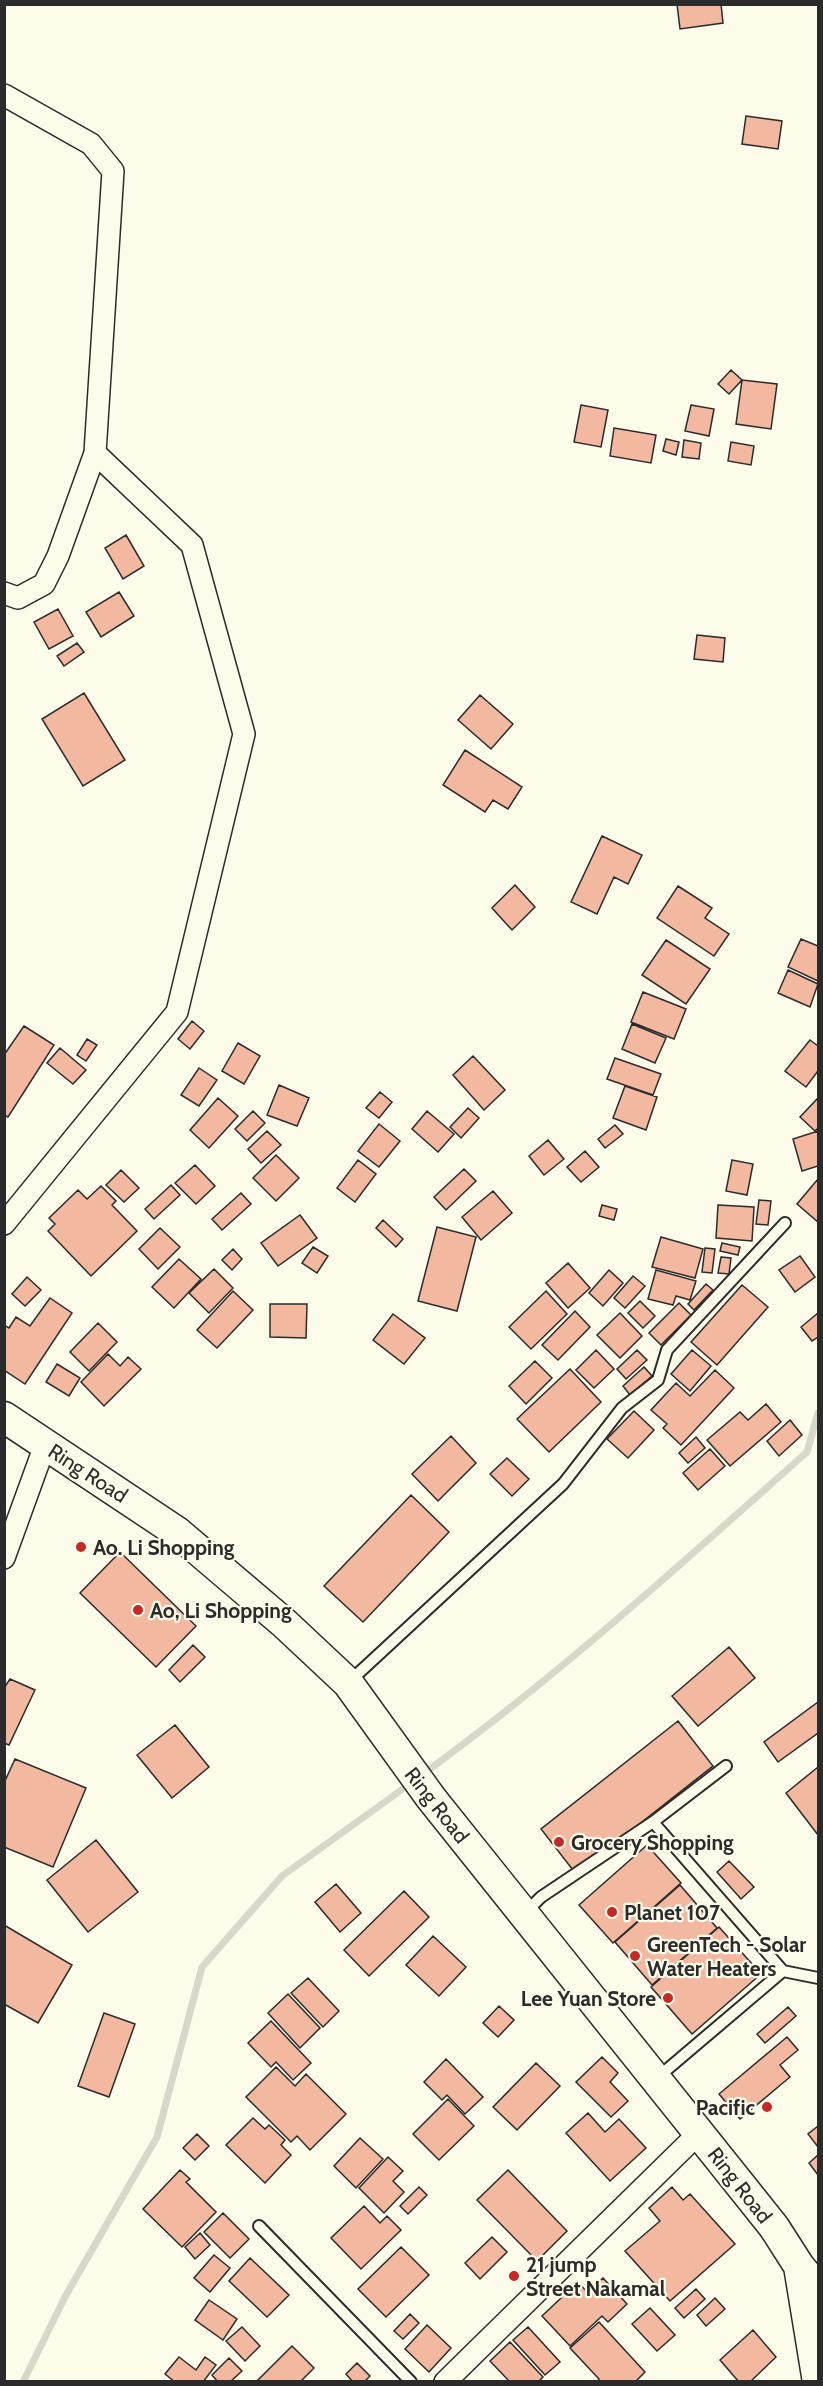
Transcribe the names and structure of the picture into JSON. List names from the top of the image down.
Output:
{
  "streets": {
    "main road": ["Ring Road"]
  },
  "places": [
    "Ao. Li Shopping",
    "Ao, Li Shopping",
    "Grocery Shopping",
    "Planet 107",
    "GreenTech - Solar Water Heaters",
    "Lee Yuan Store",
    "Pacific",
    "21 jump Street Nakamal"
  ]
}
